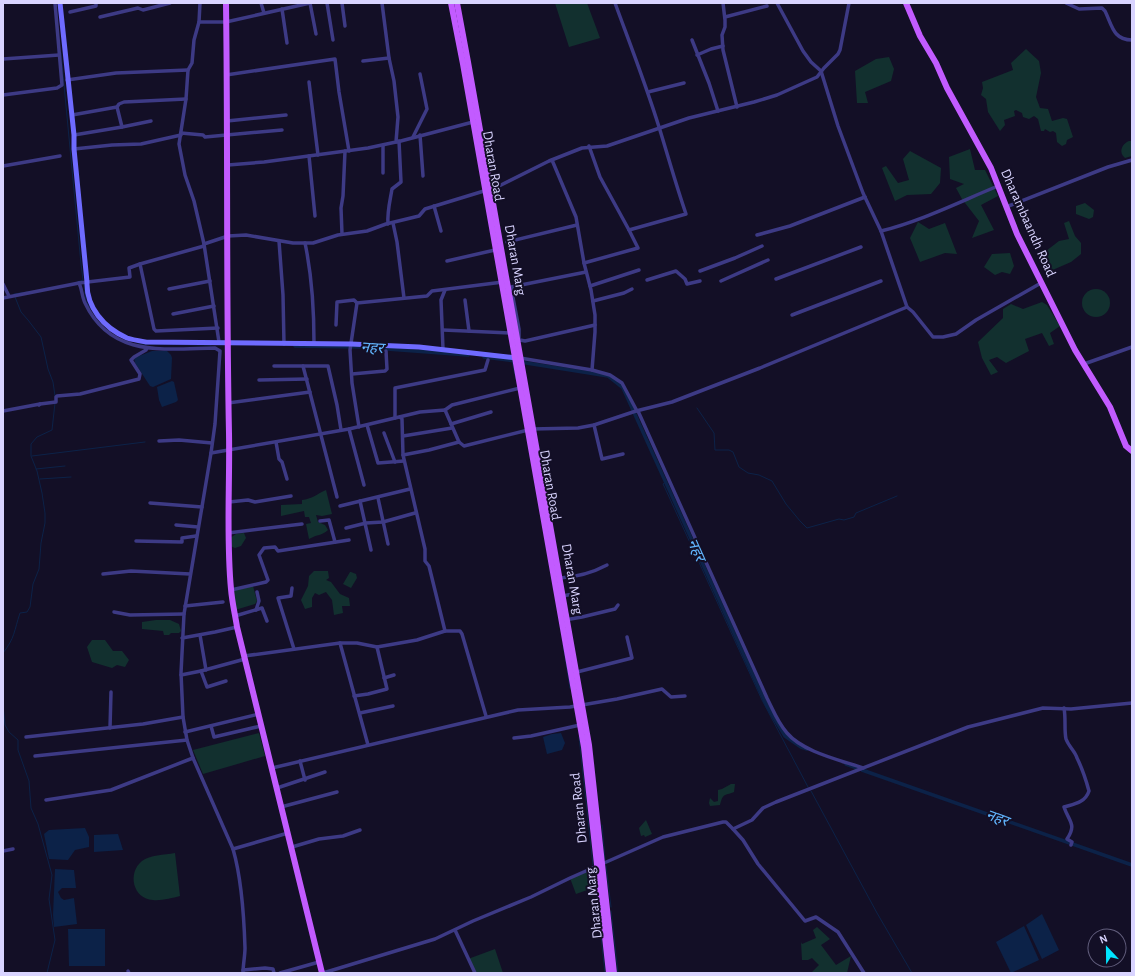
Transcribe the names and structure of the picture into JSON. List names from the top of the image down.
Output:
{
  "streets": {
    "main road": ["Dharan Road", "Dharambaandh Road", "Dharan Marg"]
  },
  "crossings": [
    ["Dharan Road", "Dharan Marg"]
  ],
  "water": ["नहर"],
  "north": "top"
}
